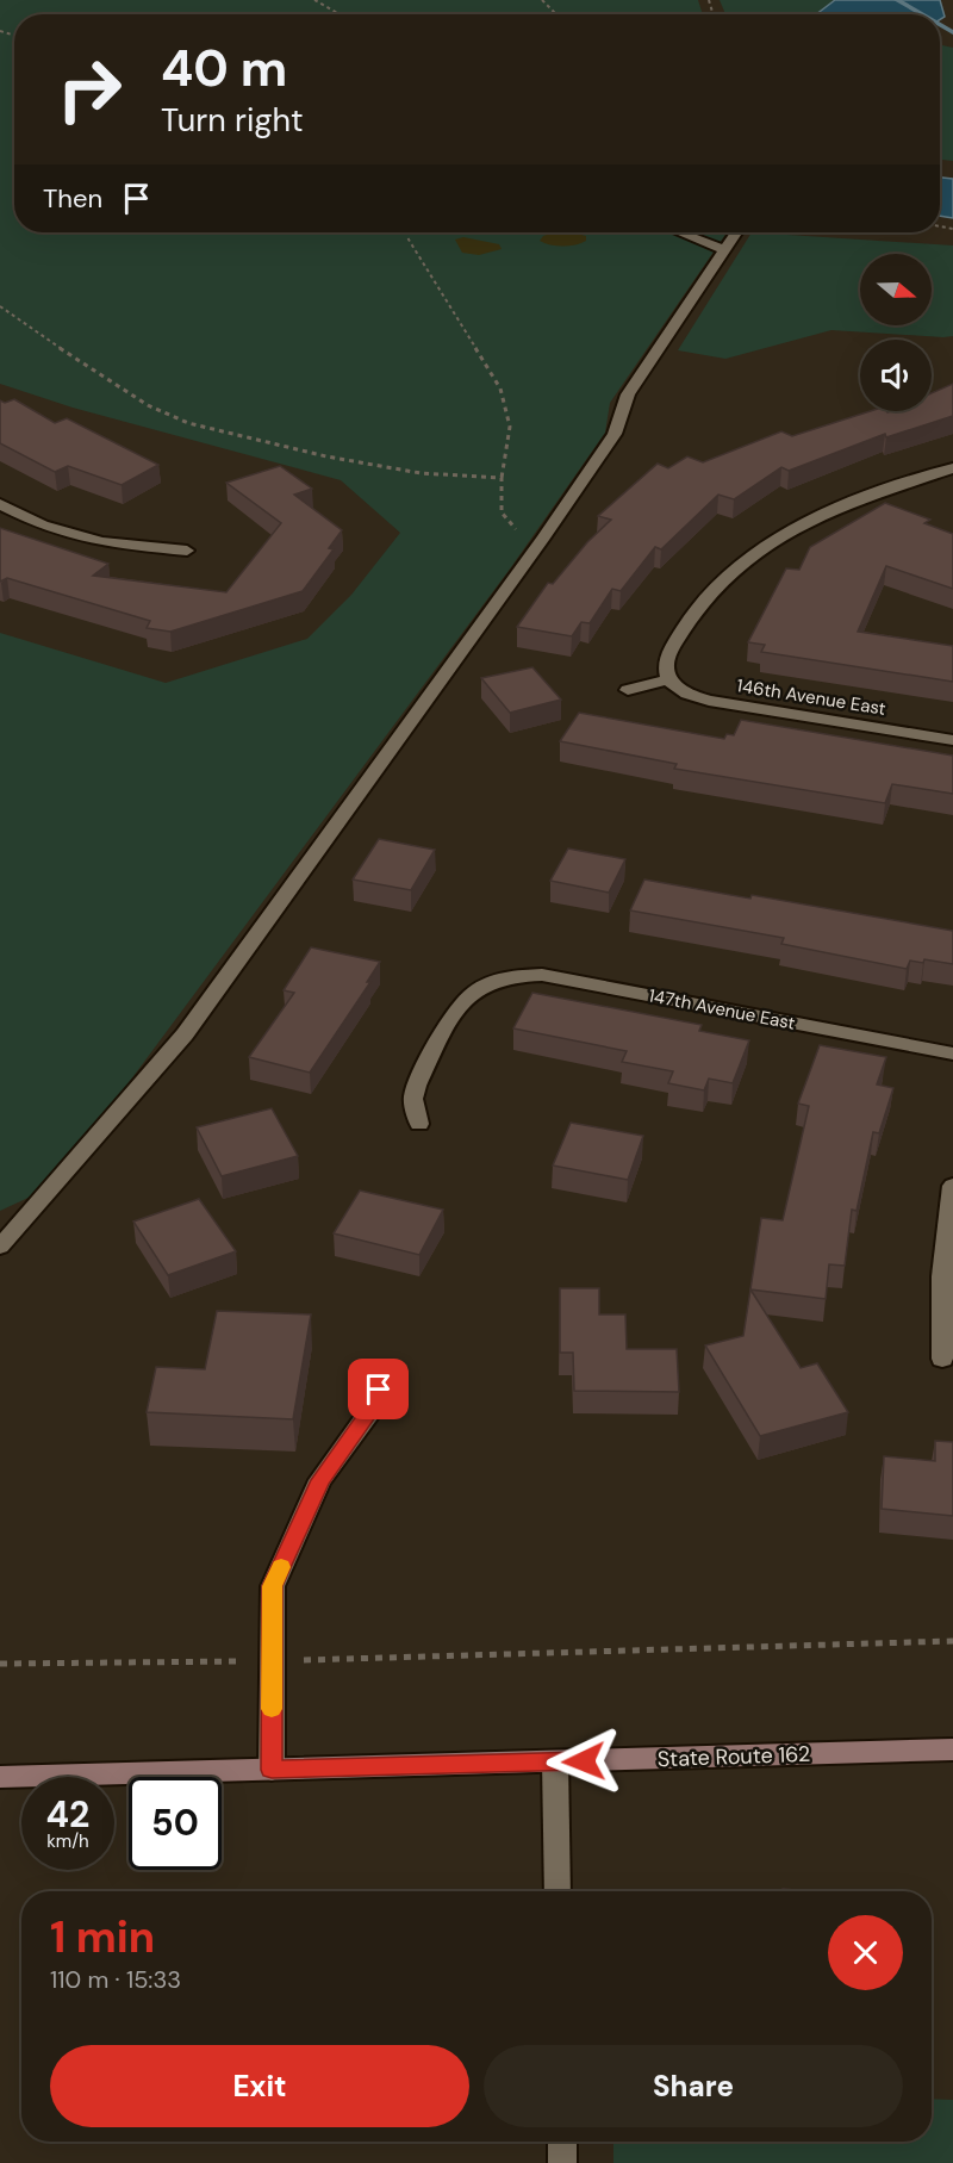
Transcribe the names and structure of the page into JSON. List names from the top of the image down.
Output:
{
  "streets": {
    "main road": ["State Route 162"],
    "street": ["146th Avenue East", "147th Avenue East"]
  },
  "north": "right",
  "page": {
    "turn": ["40 m", "Turn right"],
    "then": "Then",
    "speed": "42 km/h",
    "limit": "50",
    "heading": ["1 min", "110 m · 15:33"],
    "buttons": ["Exit", "Share"]
  }
}
